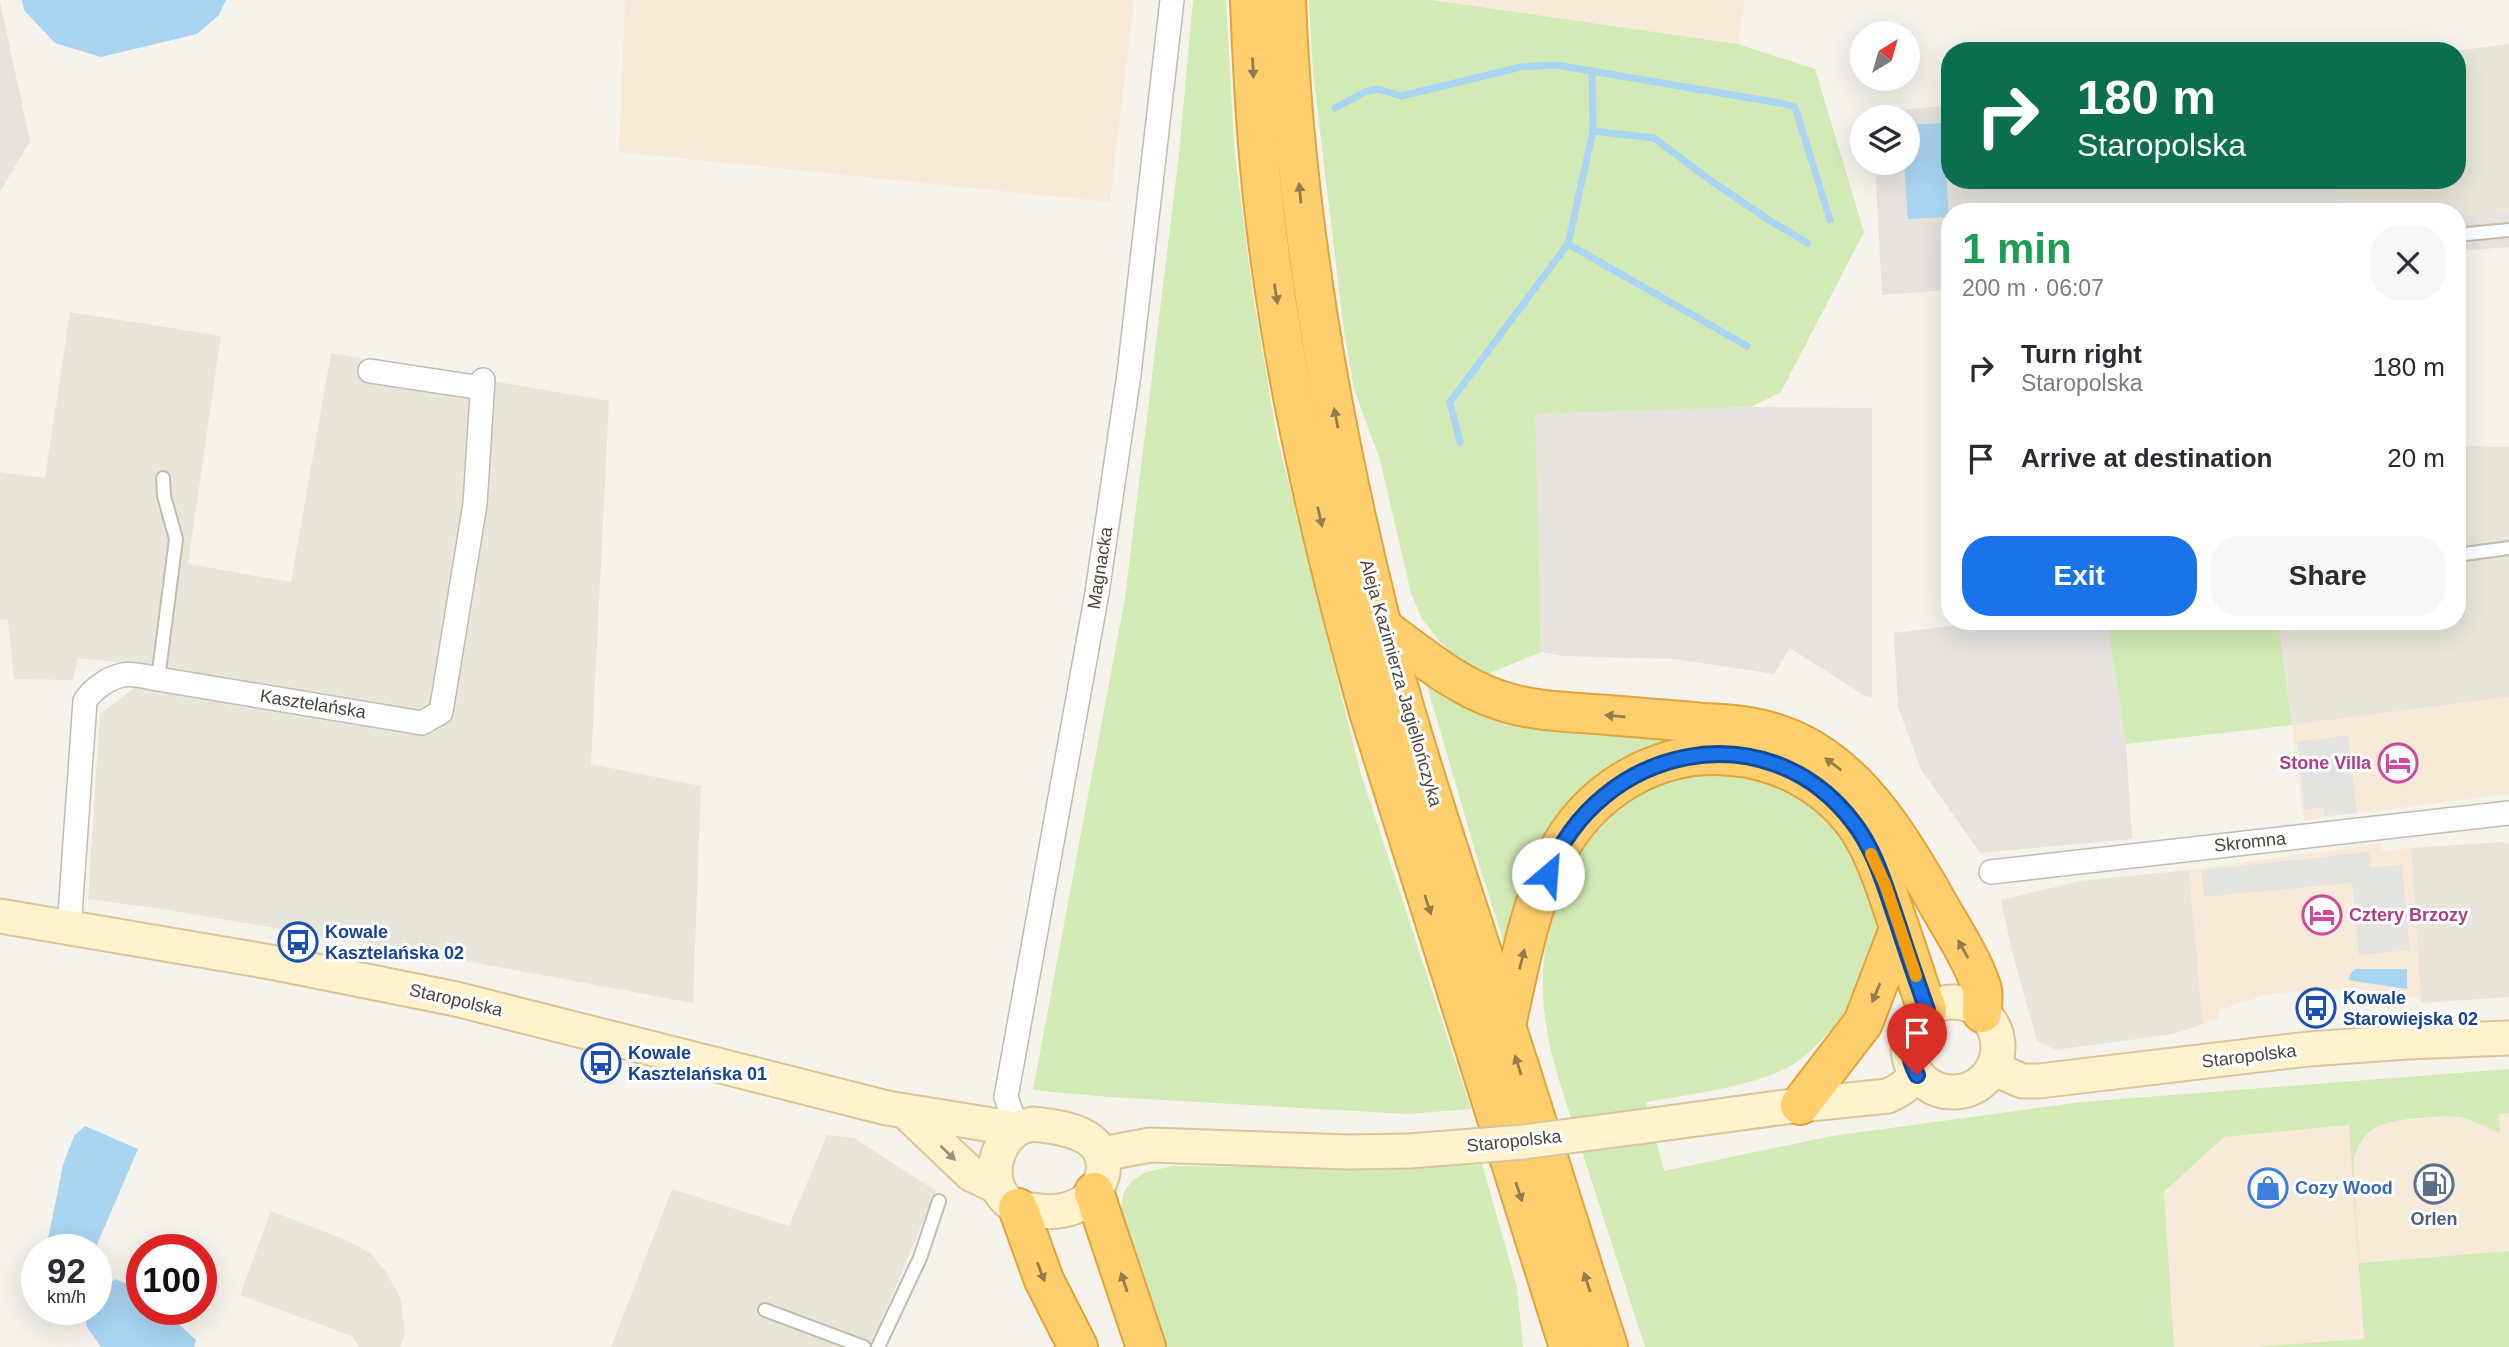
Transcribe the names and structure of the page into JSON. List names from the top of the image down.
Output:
{
  "streets": {
    "highway": ["Aleja Kazimierza Jagiellończyka"],
    "main road": ["Staropolska"],
    "street": ["Magnacka", "Kasztelańska", "Skromna"]
  },
  "crossings": [
    ["Magnacka", "Staropolska"],
    ["Kasztelańska", "Staropolska"]
  ],
  "places": {
    "hotel": ["Stone Villa", "Cztery Brzozy"],
    "bus stop": ["Kowale Kasztelańska 02", "Kowale Starowiejska 02", "Kowale Kasztelańska 01"],
    "fuel station": ["Orlen"],
    "shop": ["Cozy Wood"]
  },
  "north": "top right",
  "page": {
    "turn": ["180 m", "Staropolska"],
    "heading": ["1 min", "200 m · 06:07"],
    "list": [
      {
        "name": "Turn right",
        "note": "Staropolska",
        "value": "180 m"
      },
      {
        "name": "Arrive at destination",
        "value": "20 m"
      }
    ],
    "buttons": ["Exit", "Share"],
    "speed": "92 km/h",
    "limit": "100"
  }
}
